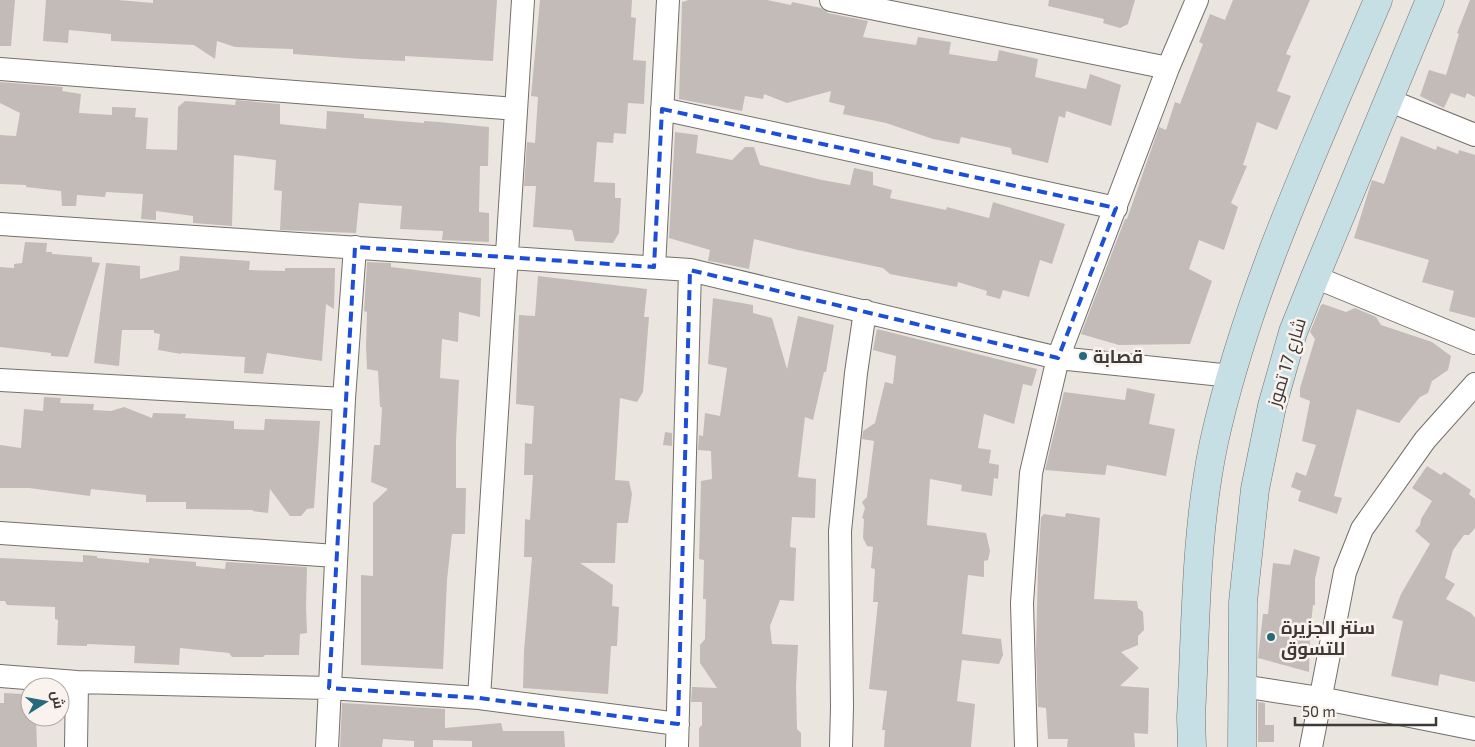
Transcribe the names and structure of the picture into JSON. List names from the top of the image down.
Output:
{
  "streets": {
    "main road": ["شارع 17 تموز"]
  },
  "places": ["قصابة", "سنتر الجزيرة للتسوق"],
  "scale_bar": "50 m",
  "north": "right"
}
